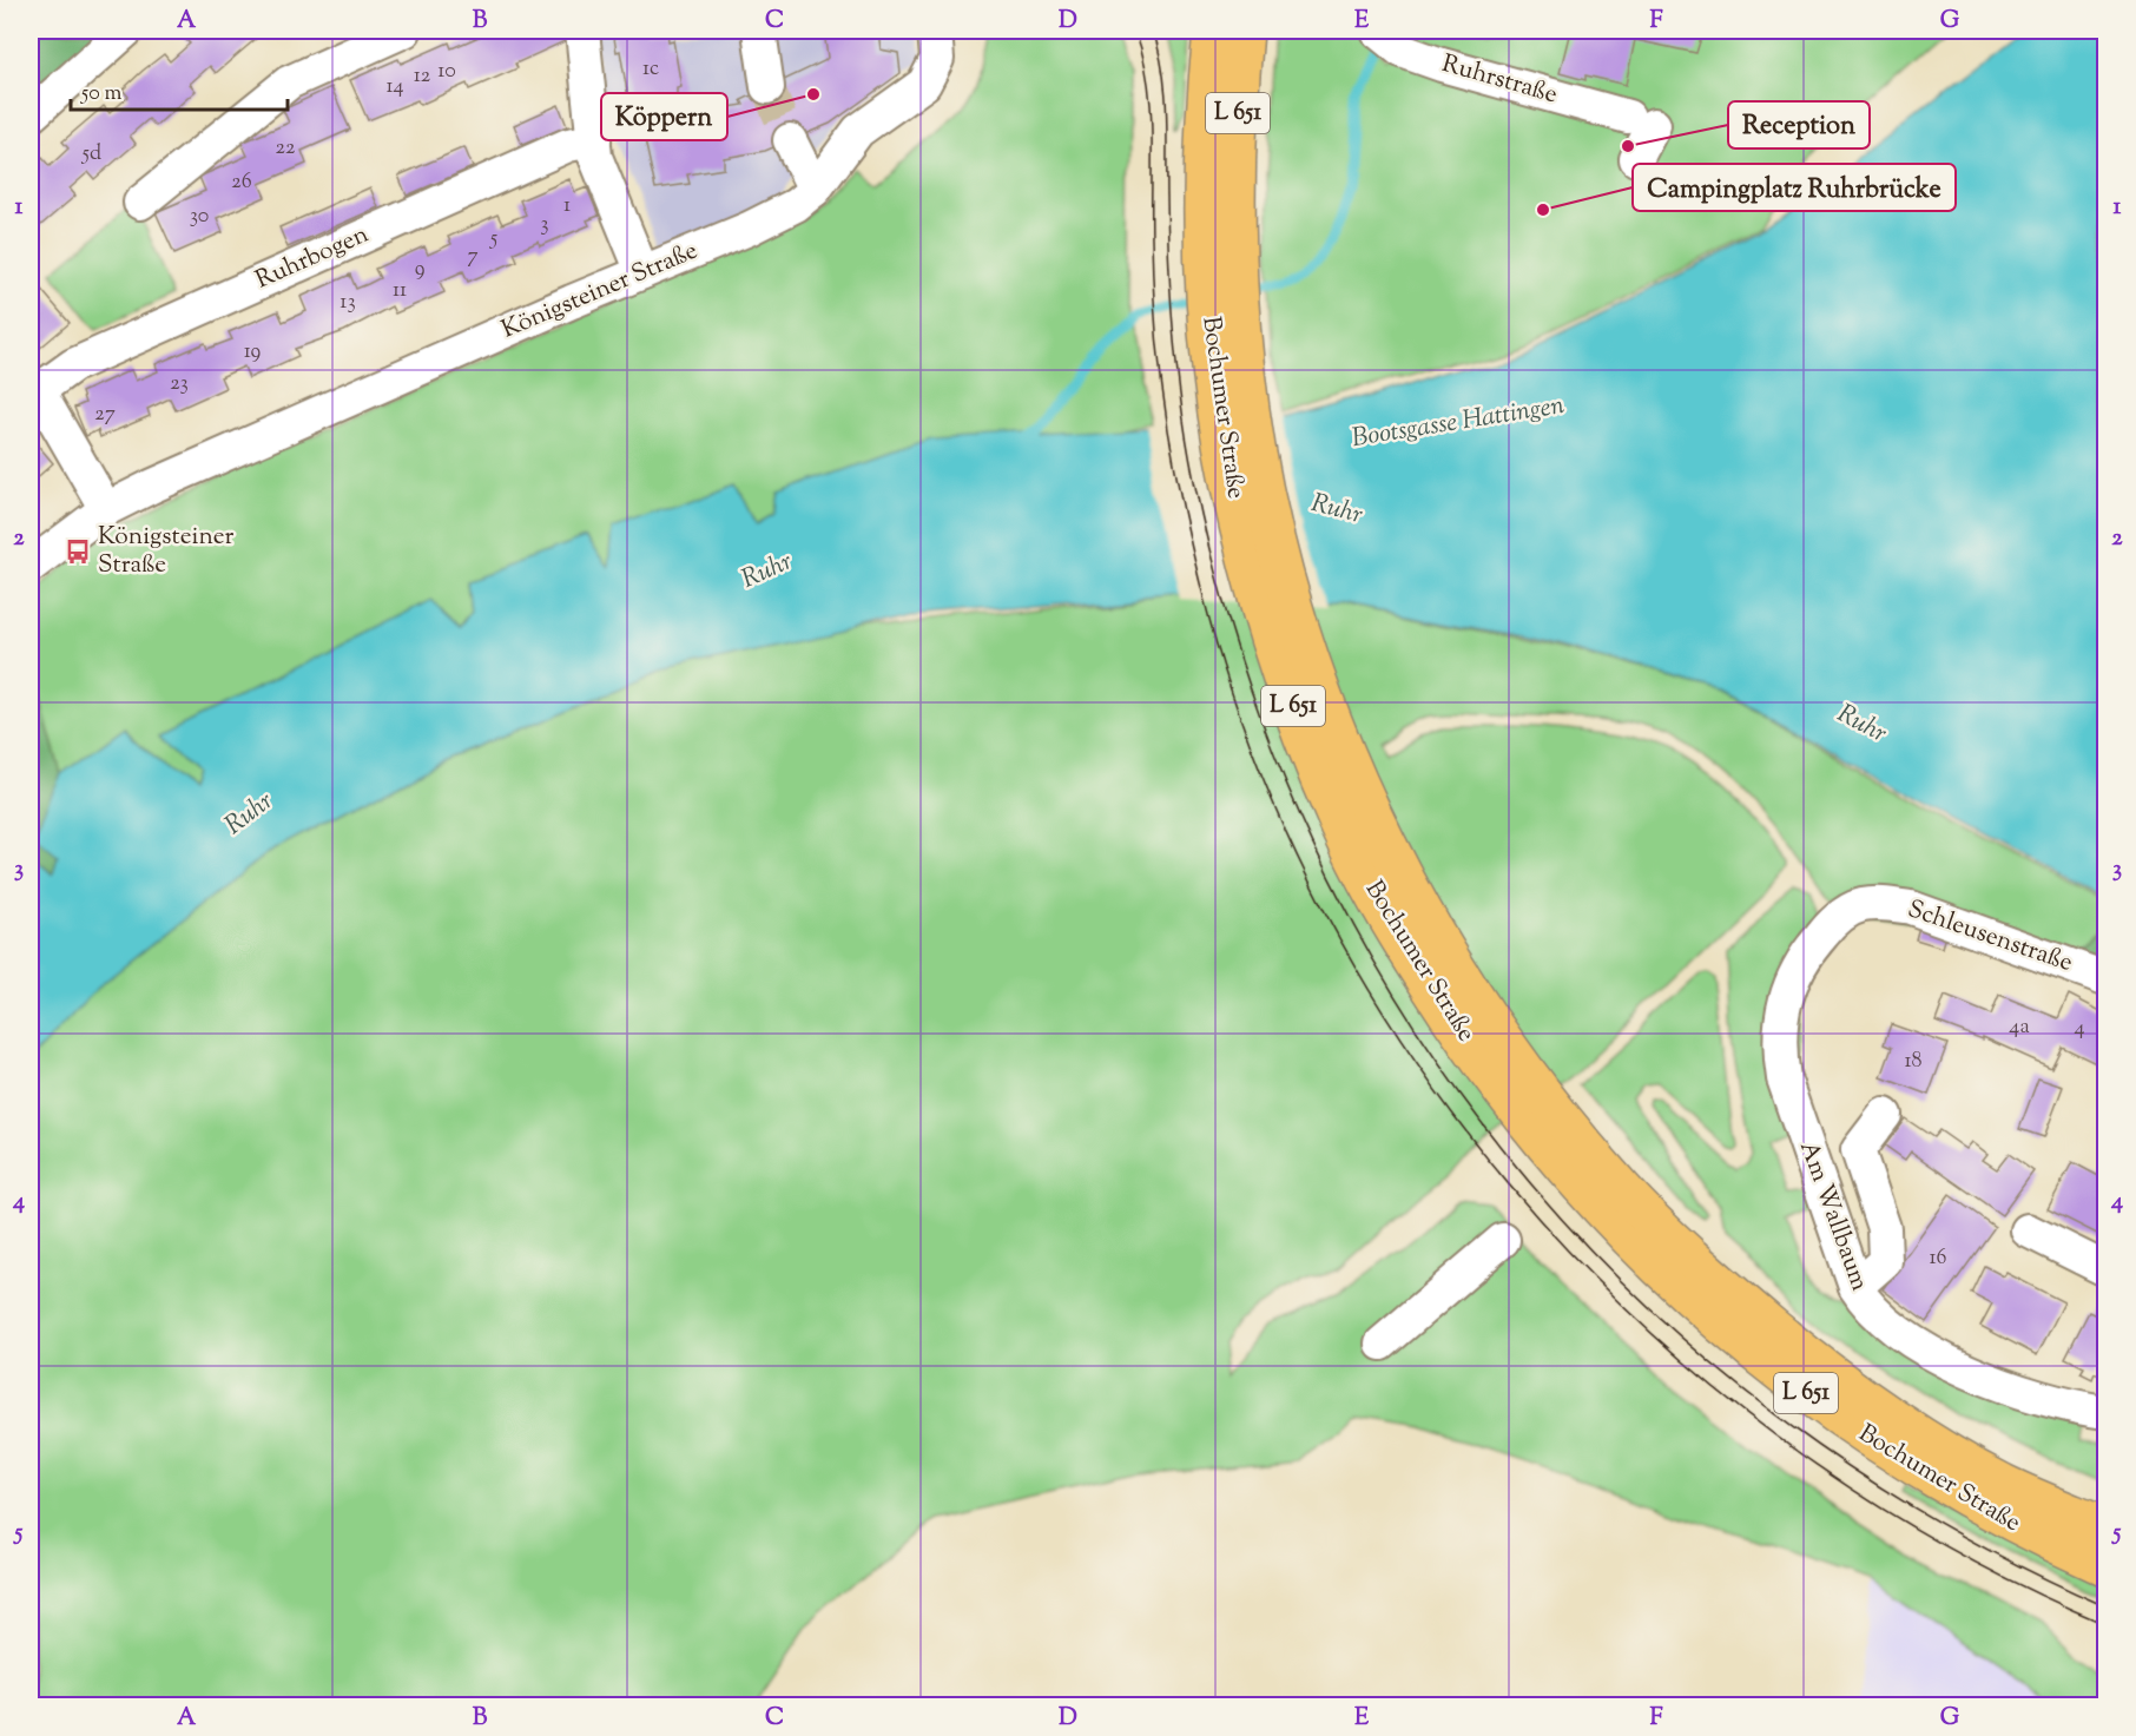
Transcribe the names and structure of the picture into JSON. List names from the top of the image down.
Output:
{
  "streets": {
    "main road": ["L 651", "Bochumer Straße"],
    "street": [
      "Ruhrstraße",
      "Ruhrbogen",
      "Königsteiner Straße",
      "Schleusenstraße",
      "Am Wallbaum"
    ]
  },
  "crossings": [
    ["Ruhrbogen", "Königsteiner Straße"],
    ["Schleusenstraße", "Am Wallbaum"]
  ],
  "water": ["Bootsgasse Hattingen", "Ruhr"],
  "places": {
    "other": ["Köppern", "Reception", "Campingplatz Ruhrbrücke"],
    "bus stop": ["Königsteiner Straße"]
  },
  "house_numbers": [
    "1c",
    "10",
    "12",
    "14",
    "22",
    "5d",
    "26",
    "1",
    "30",
    "3",
    "5",
    "7",
    "9",
    "11",
    "13",
    "19",
    "23",
    "27",
    "4a",
    "4",
    "18",
    "16"
  ],
  "scale_bar": "50 m",
  "grid": {
    "columns": [
      "A",
      "B",
      "C",
      "D",
      "E",
      "F",
      "G"
    ],
    "rows": [
      "1",
      "2",
      "3",
      "4",
      "5"
    ]
  }
}
